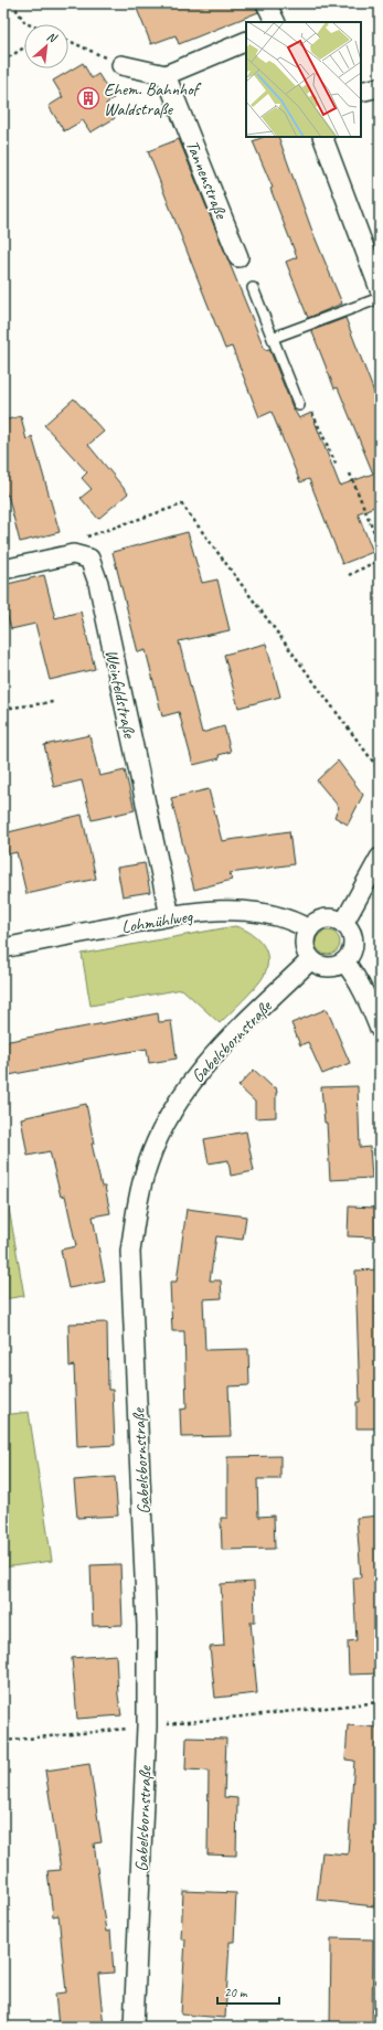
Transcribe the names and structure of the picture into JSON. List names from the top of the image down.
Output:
{
  "streets": {
    "street": [
      "Tannenstraße",
      "Weinfeldstraße",
      "Lohmühlweg",
      "Gabelsbornstraße"
    ]
  },
  "crossings": [
    ["Weinfeldstraße", "Lohmühlweg"],
    ["Lohmühlweg", "Gabelsbornstraße"]
  ],
  "places": {
    "building": ["Ehem. Bahnhof Waldstraße"]
  },
  "scale_bar": "20 m",
  "north": "top right"
}
